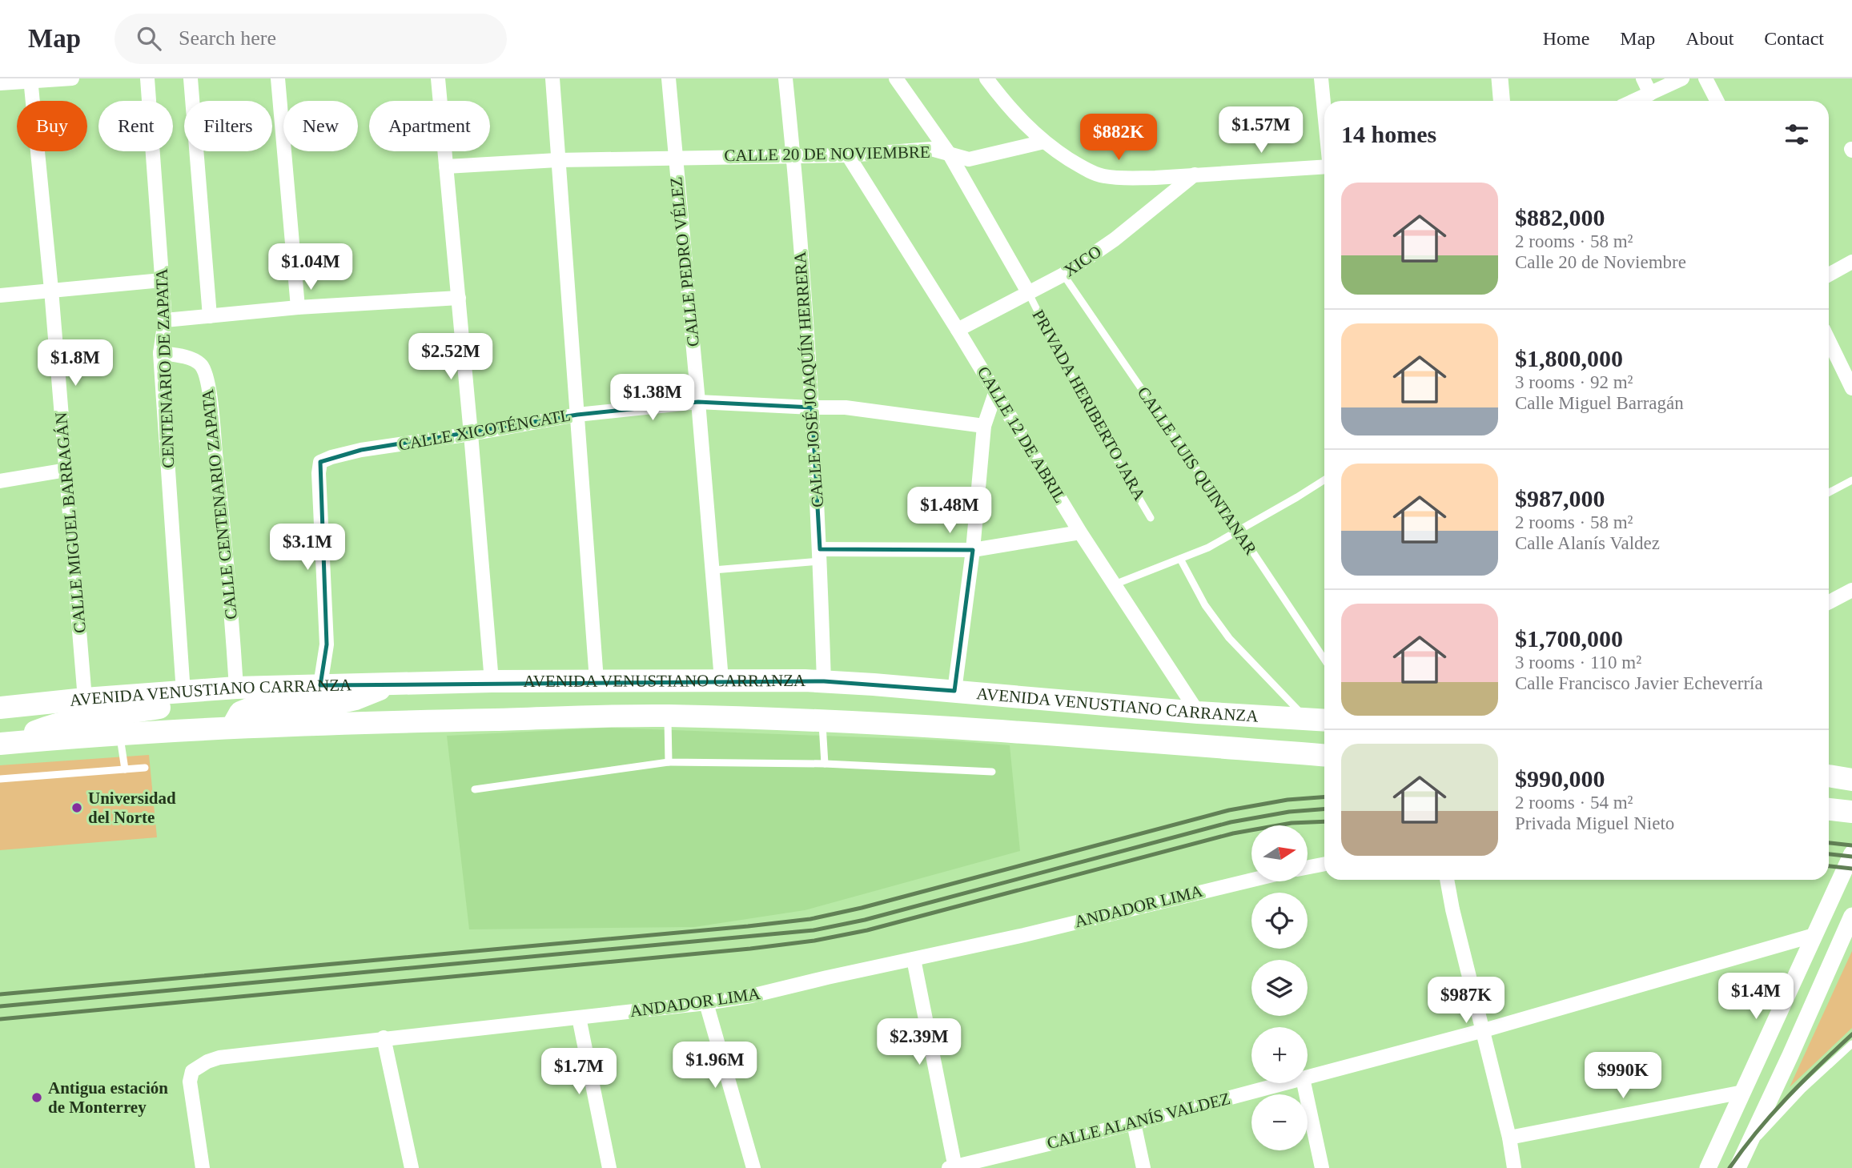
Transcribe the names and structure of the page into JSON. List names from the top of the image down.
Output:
{
  "streets": {
    "main road": ["AVENIDA VENUSTIANO CARRANZA"],
    "street": [
      "CALLE 20 DE NOVIEMBRE",
      "XICO",
      "CALLE PEDRO VÉLEZ",
      "CENTENARIO DE ZAPATA",
      "CALLE JOSÉ JOAQUÍN HERRERA",
      "CALLE XICOTÉNCATL",
      "CALLE 12 DE ABRIL",
      "CALLE CENTENARIO ZAPATA",
      "CALLE MIGUEL BARRAGÁN",
      "ANDADOR LIMA",
      "CALLE ALANÍS VALDEZ"
    ],
    "lane": ["PRIVADA HERIBERTO JARA", "CALLE LUIS QUINTANAR"]
  },
  "crossings": [
    ["CALLE 20 DE NOVIEMBRE", "CALLE PEDRO VÉLEZ"],
    ["CALLE 20 DE NOVIEMBRE", "CALLE JOSÉ JOAQUÍN HERRERA"],
    ["CALLE 20 DE NOVIEMBRE", "CALLE 12 DE ABRIL"],
    ["XICO", "PRIVADA HERIBERTO JARA"],
    ["XICO", "CALLE 12 DE ABRIL"],
    ["XICO", "CALLE LUIS QUINTANAR"],
    ["CALLE PEDRO VÉLEZ", "CALLE XICOTÉNCATL"],
    ["CALLE PEDRO VÉLEZ", "AVENIDA VENUSTIANO CARRANZA"],
    ["CENTENARIO DE ZAPATA", "CALLE CENTENARIO ZAPATA"],
    ["CENTENARIO DE ZAPATA", "AVENIDA VENUSTIANO CARRANZA"],
    ["CALLE JOSÉ JOAQUÍN HERRERA", "CALLE XICOTÉNCATL"],
    ["CALLE JOSÉ JOAQUÍN HERRERA", "AVENIDA VENUSTIANO CARRANZA"],
    ["CALLE XICOTÉNCATL", "AVENIDA VENUSTIANO CARRANZA"],
    ["CALLE 12 DE ABRIL", "AVENIDA VENUSTIANO CARRANZA"],
    ["CALLE CENTENARIO ZAPATA", "AVENIDA VENUSTIANO CARRANZA"],
    ["CALLE MIGUEL BARRAGÁN", "AVENIDA VENUSTIANO CARRANZA"]
  ],
  "places": ["Universidad del Norte", "Antigua estación de Monterrey"],
  "north": "right",
  "page": {
    "header": "Map",
    "search": "Search here",
    "nav": [
      "Home",
      "Map",
      "About",
      "Contact"
    ],
    "chip": [
      "Buy",
      "Rent",
      "Filters",
      "New",
      "Apartment"
    ],
    "heading": "14 homes",
    "price": [
      "$1.57M",
      "$882K",
      "$1.04M",
      "$2.52M",
      "$1.8M",
      "$1.38M",
      "$1.48M",
      "$3.1M",
      "$1.4M",
      "$987K",
      "$2.39M",
      "$1.96M",
      "$1.7M",
      "$990K"
    ],
    "list": [
      {
        "name": "$882,000",
        "note": "2 rooms · 58 m² · Calle 20 de Noviembre"
      },
      {
        "name": "$1,800,000",
        "note": "3 rooms · 92 m² · Calle Miguel Barragán"
      },
      {
        "name": "$987,000",
        "note": "2 rooms · 58 m² · Calle Alanís Valdez"
      },
      {
        "name": "$1,700,000",
        "note": "3 rooms · 110 m² · Calle Francisco Javier Echeverría"
      },
      {
        "name": "$990,000",
        "note": "2 rooms · 54 m² · Privada Miguel Nieto"
      }
    ],
    "map_buttons": ["+", "−"]
  }
}
